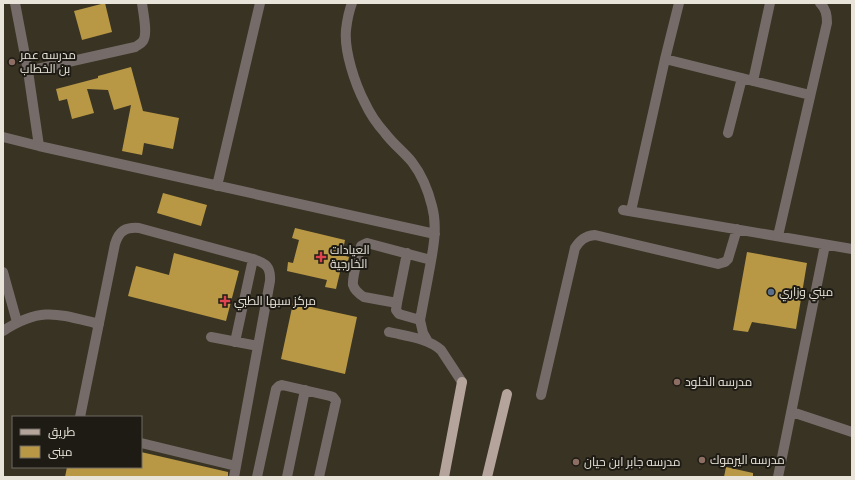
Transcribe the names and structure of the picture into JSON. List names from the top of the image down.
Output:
{
  "places": {
    "other": [
      "مدرسه عمر بن الخطاب",
      "مبني وزاري",
      "مدرسه الخلود",
      "مدرسه اليرموك",
      "مدرسه جابر ابن حيان"
    ],
    "health": ["العيادات الخارجية", "مركز سبها الطبي"]
  },
  "legend": ["طريق", "مبنى"]
}
